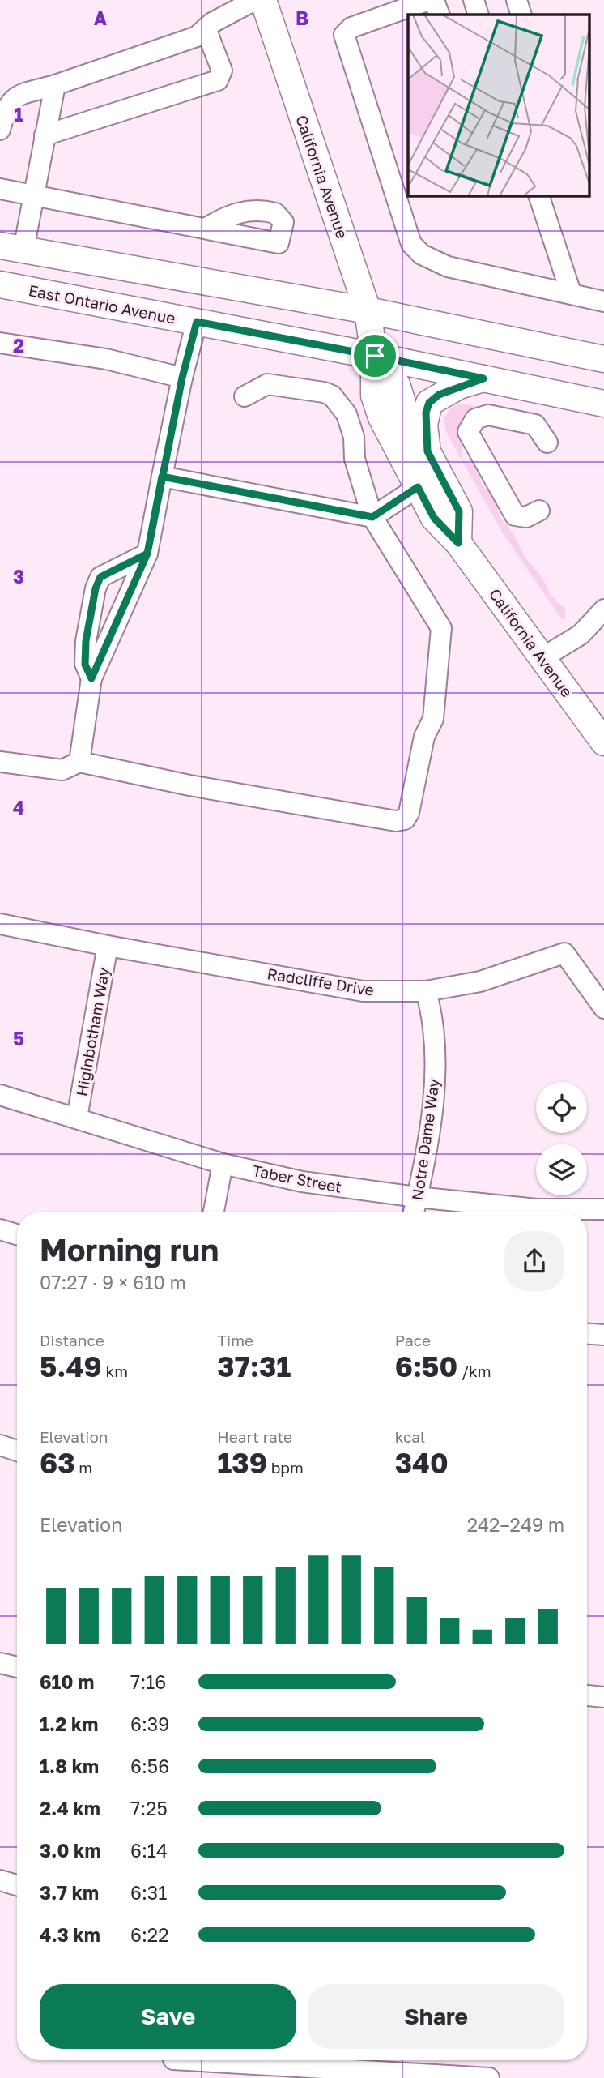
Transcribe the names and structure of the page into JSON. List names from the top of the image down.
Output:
{
  "streets": {
    "main road": ["California Avenue", "East Ontario Avenue"],
    "street": [
      "Radcliffe Drive",
      "Higinbotham Way",
      "Notre Dame Way",
      "Taber Street"
    ]
  },
  "crossings": [
    ["California Avenue", "East Ontario Avenue"],
    ["Radcliffe Drive", "Higinbotham Way"],
    ["Radcliffe Drive", "Notre Dame Way"],
    ["Higinbotham Way", "Taber Street"],
    ["Notre Dame Way", "Taber Street"]
  ],
  "page": {
    "heading": ["Morning run", "07:27 · 9 × 610 m"],
    "stats": [
      ["Distance", "5.49 km"],
      ["Time", "37:31"],
      ["Pace", "6:50 /km"],
      ["Elevation", "63 m"],
      ["Heart rate", "139 bpm"],
      ["kcal", "340"]
    ],
    "chart": ["Elevation", "242–249 m"],
    "list": [
      {
        "name": "610 m",
        "note": "7:16"
      },
      {
        "name": "1.2 km",
        "note": "6:39"
      },
      {
        "name": "1.8 km",
        "note": "6:56"
      },
      {
        "name": "2.4 km",
        "note": "7:25"
      },
      {
        "name": "3.0 km",
        "note": "6:14"
      },
      {
        "name": "3.7 km",
        "note": "6:31"
      },
      {
        "name": "4.3 km",
        "note": "6:22"
      }
    ],
    "buttons": ["Save", "Share"]
  },
  "grid": {
    "columns": ["A", "B"],
    "rows": [
      "1",
      "2",
      "3",
      "4",
      "5"
    ]
  }
}
